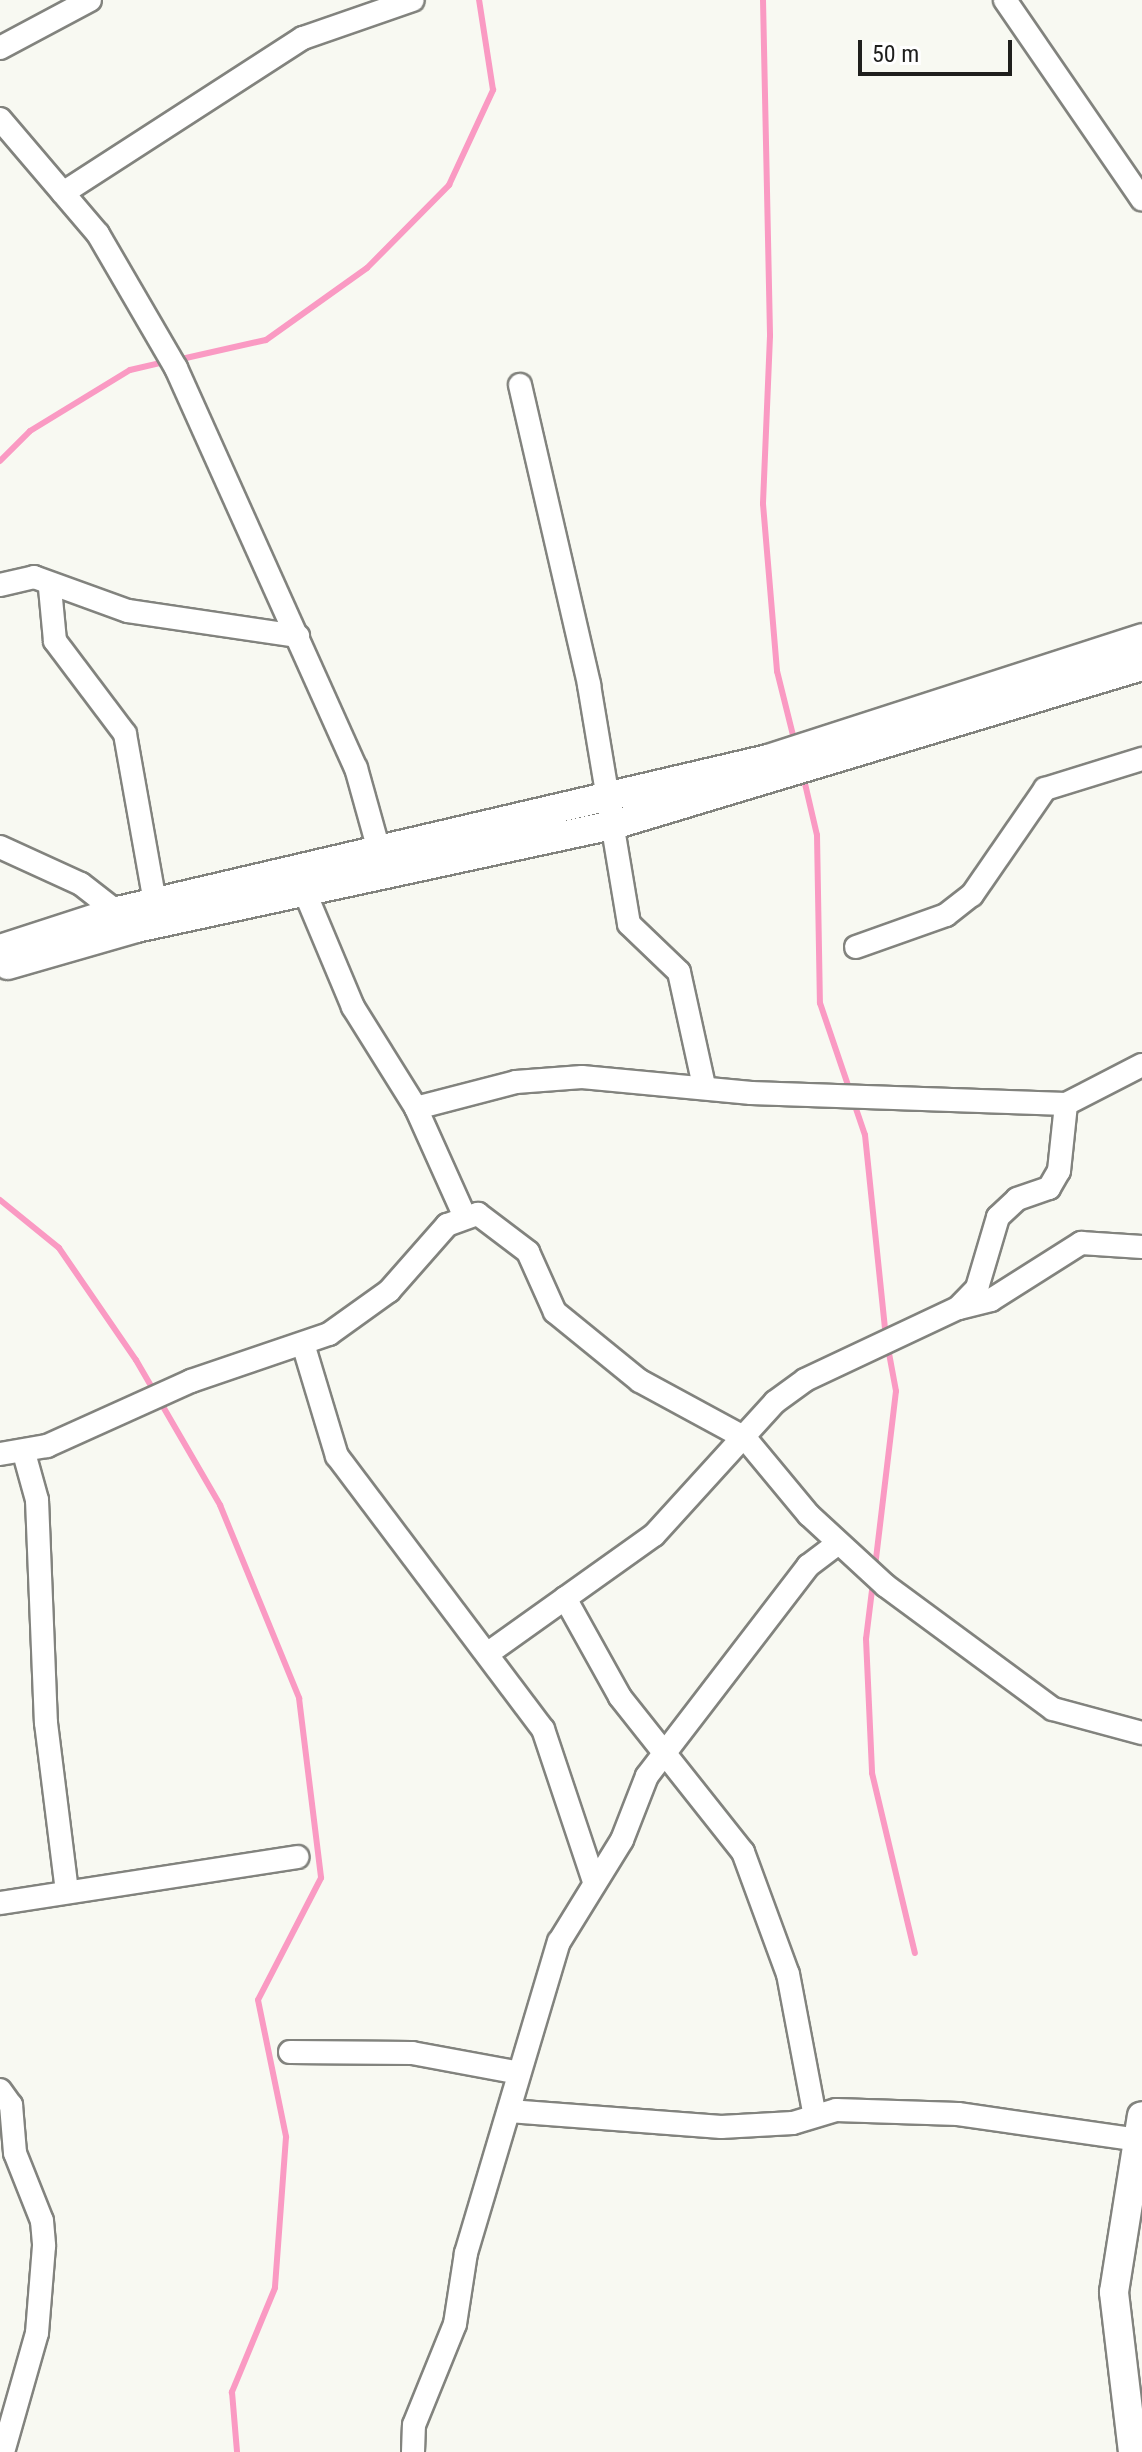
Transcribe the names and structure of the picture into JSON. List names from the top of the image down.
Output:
{
  "scale_bar": "50 m"
}
